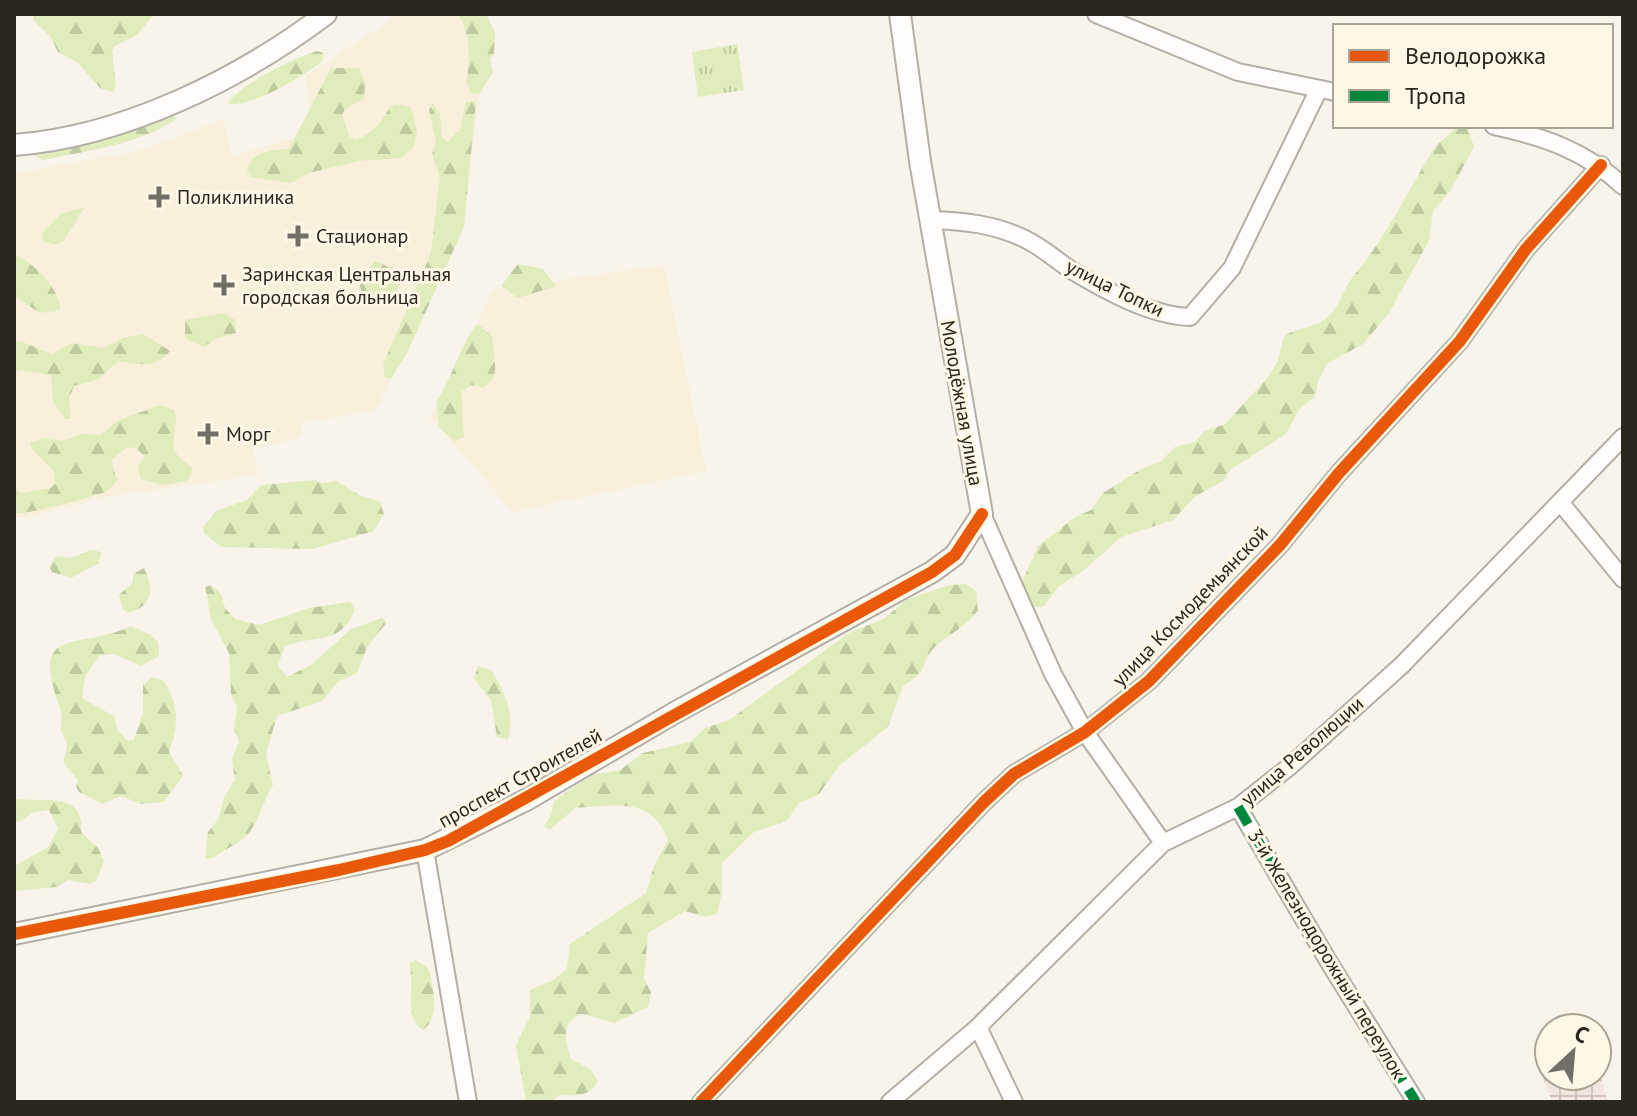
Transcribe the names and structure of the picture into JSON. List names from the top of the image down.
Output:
{
  "streets": {
    "street": [
      "улица Топки",
      "Молодёжная улица",
      "улица Космодемьянской",
      "улица Революции",
      "проспект Строителей",
      "3-й Железнодорожный переулок"
    ]
  },
  "crossings": [
    ["улица Топки", "Молодёжная улица"],
    ["Молодёжная улица", "улица Космодемьянской"],
    ["Молодёжная улица", "улица Революции"],
    ["Молодёжная улица", "проспект Строителей"],
    ["улица Революции", "3-й Железнодорожный переулок"]
  ],
  "places": {
    "health": [
      "Поликлиника",
      "Стационар",
      "Заринская Центральная городская больница",
      "Морг"
    ]
  },
  "legend": ["Велодорожка", "Тропа"],
  "north": "top right"
}
